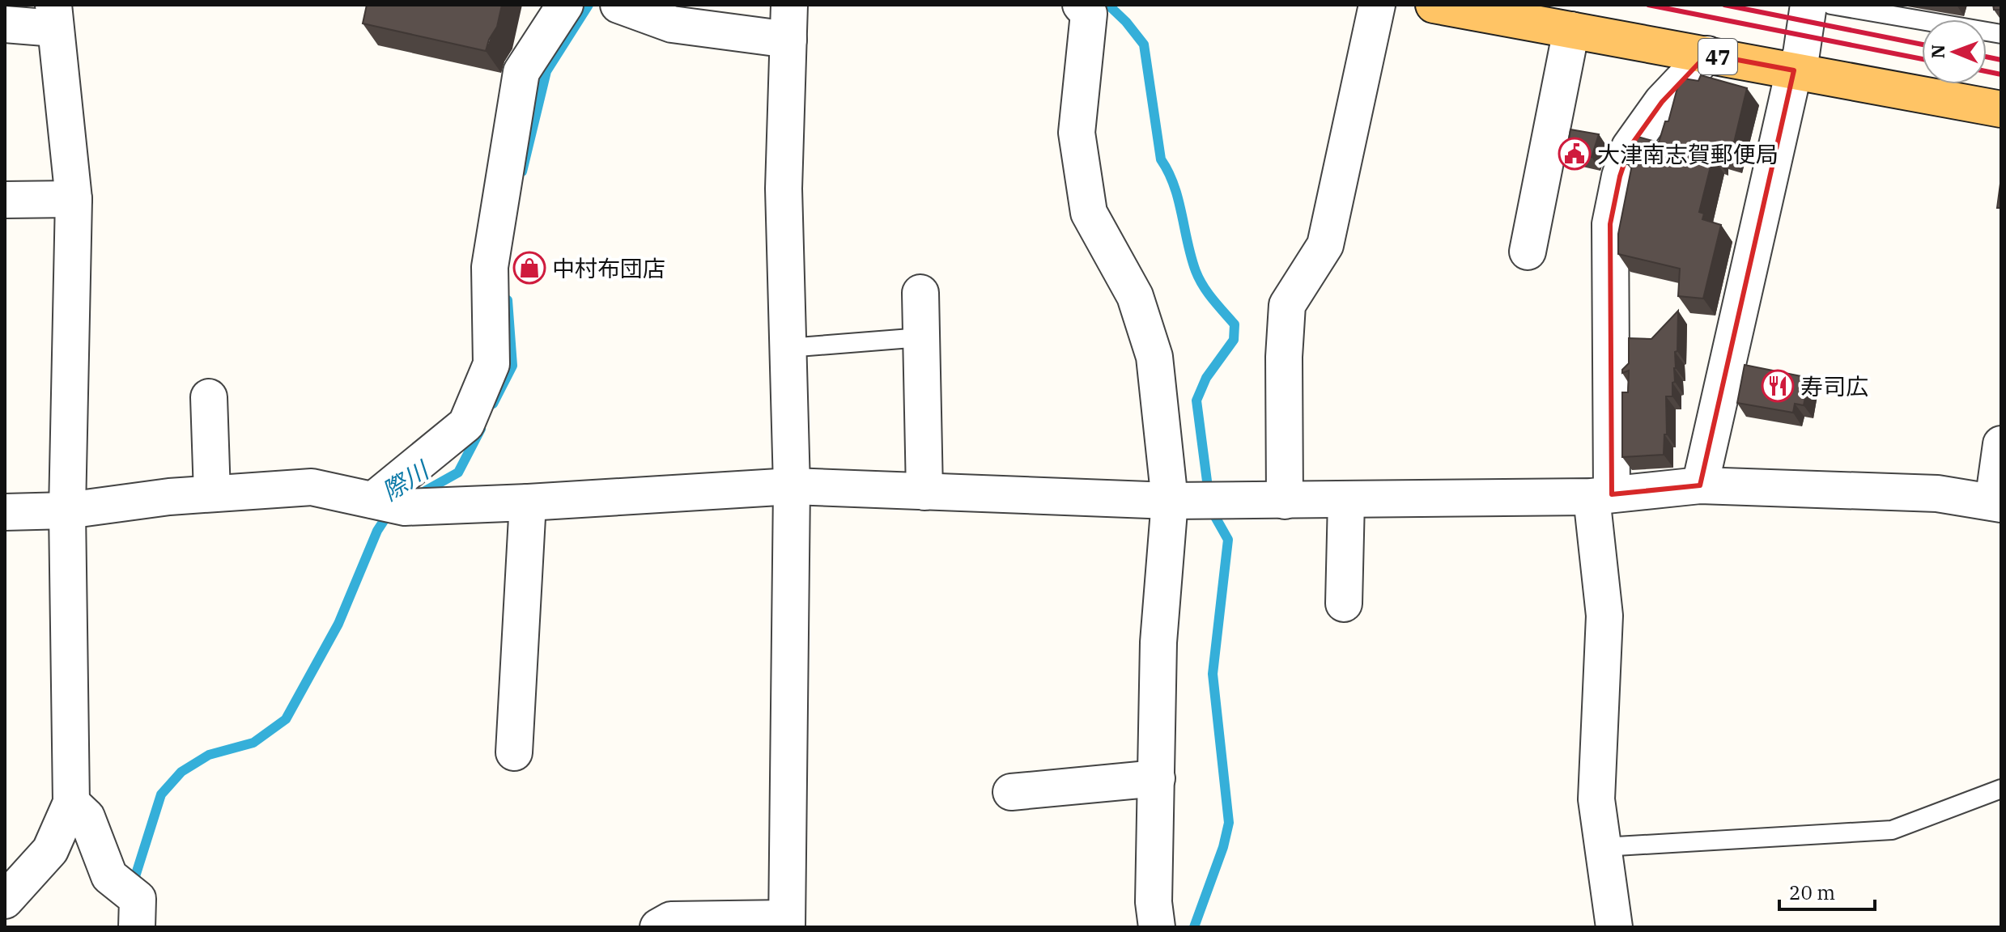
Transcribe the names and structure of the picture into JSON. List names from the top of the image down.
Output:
{
  "streets": {
    "main road": ["47"]
  },
  "water": ["際川"],
  "places": {
    "public building": ["大津南志賀郵便局"],
    "shop": ["中村布団店"],
    "restaurant": ["寿司広"]
  },
  "scale_bar": "20 m",
  "north": "left"
}
